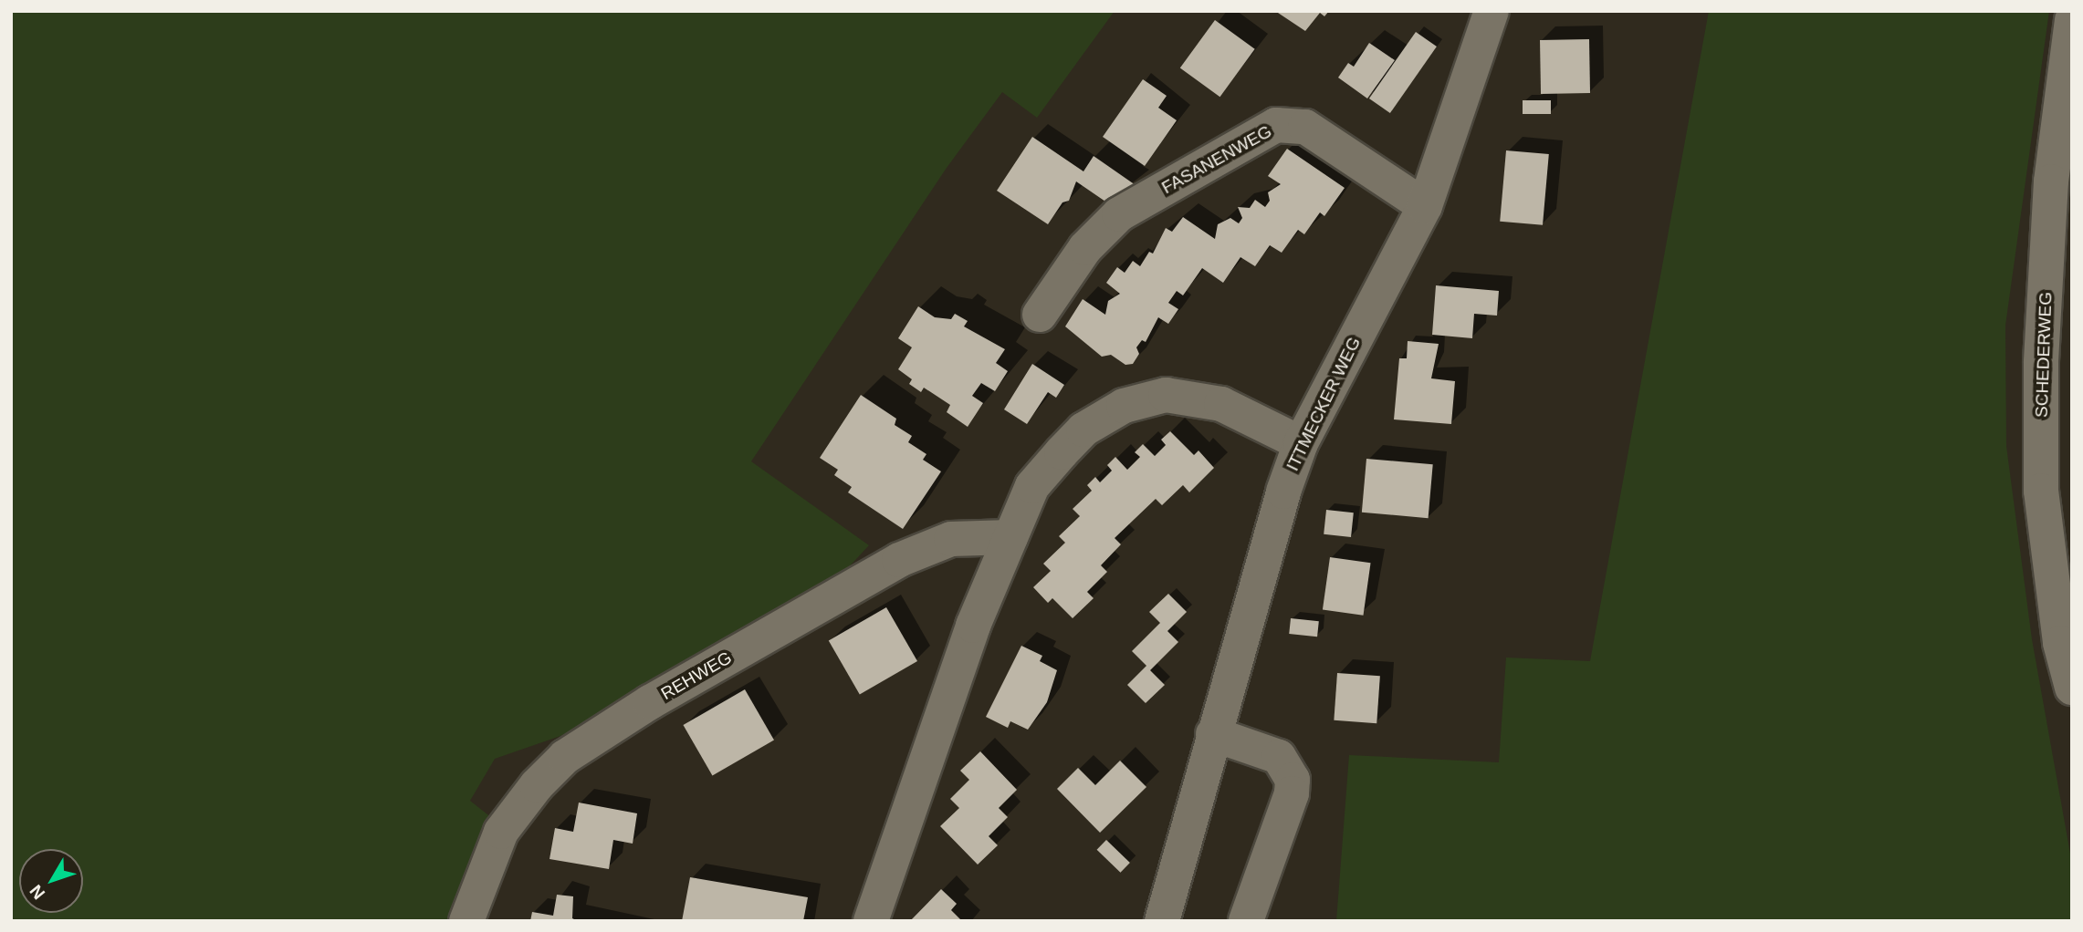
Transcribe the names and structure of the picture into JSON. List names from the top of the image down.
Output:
{
  "streets": {
    "street": [
      "FASANENWEG",
      "SCHEDERWEG",
      "ITTMECKER WEG",
      "REHWEG"
    ]
  },
  "crossings": [
    ["FASANENWEG", "ITTMECKER WEG"]
  ],
  "north": "bottom left"
}
